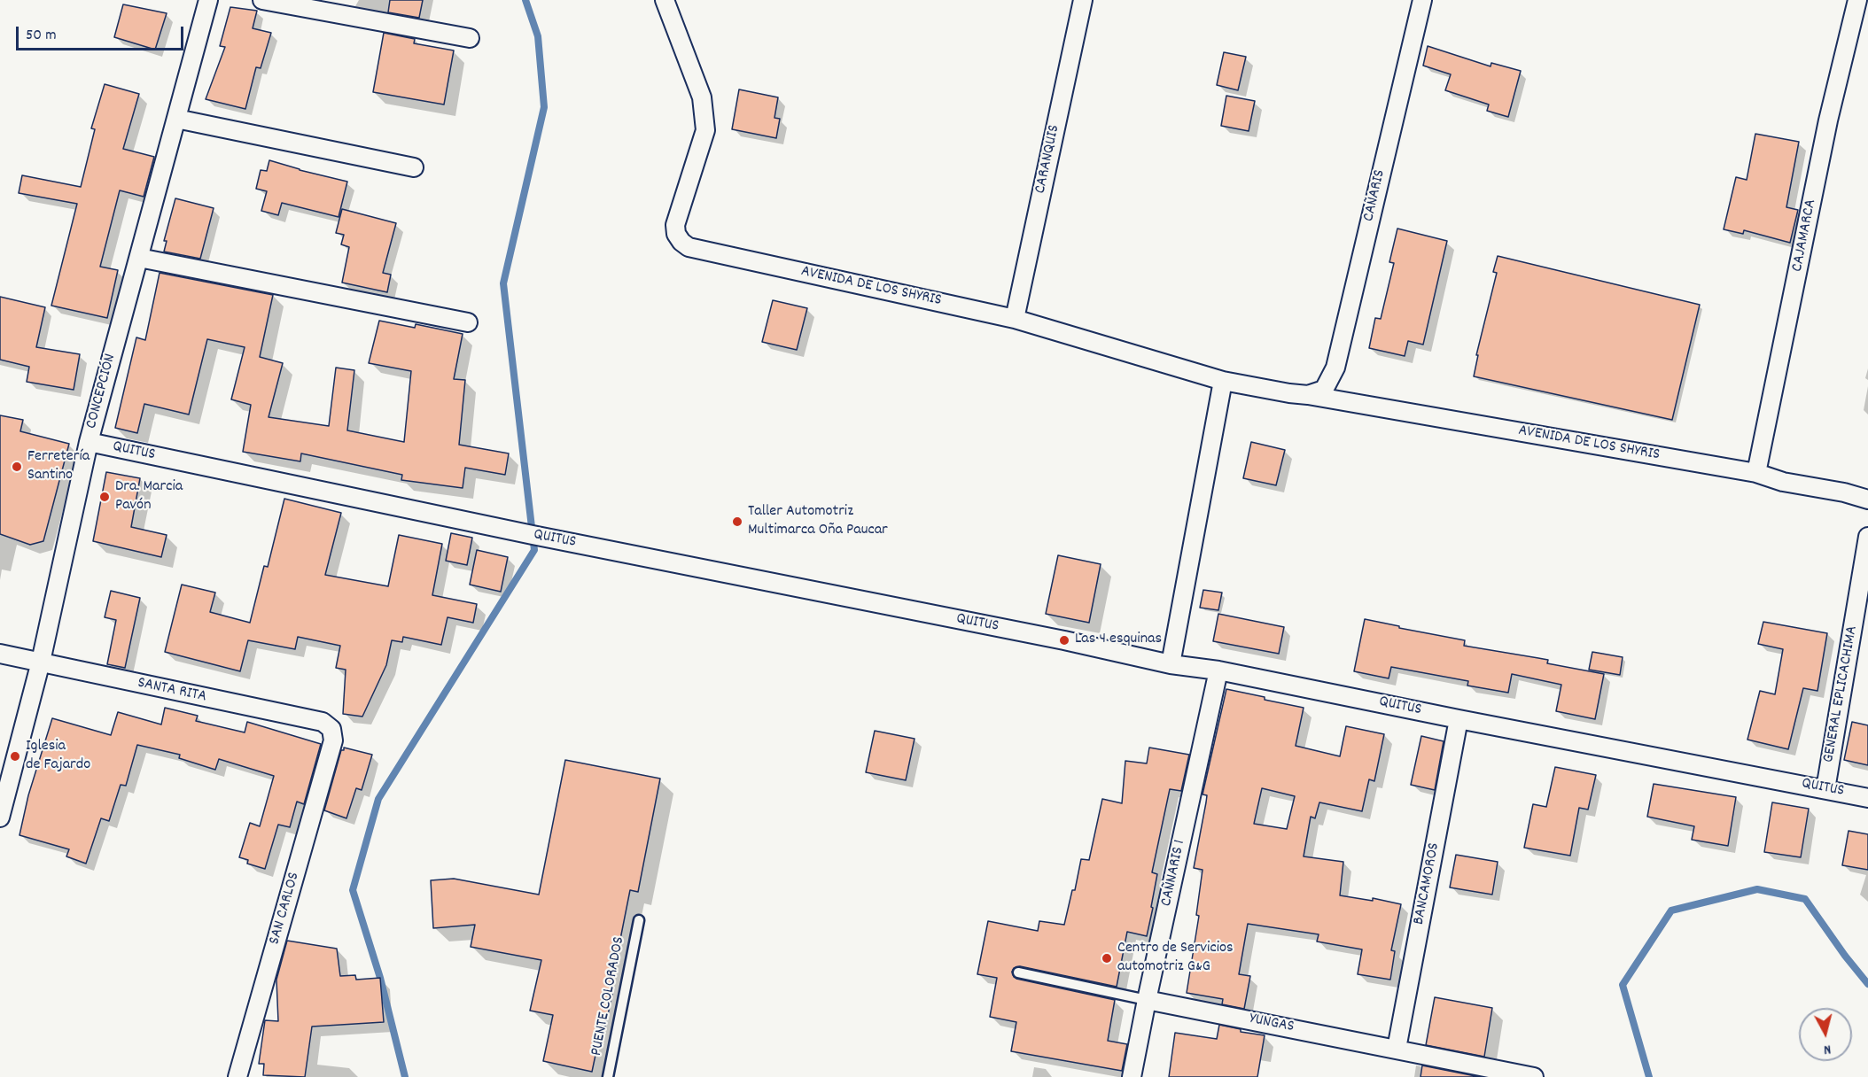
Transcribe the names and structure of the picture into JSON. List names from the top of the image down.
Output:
{
  "streets": {
    "street": [
      "CARANQUIS",
      "CAÑARIS",
      "CAJAMARCA",
      "AVENIDA DE LOS SHYRIS",
      "CONCEPCIÓN",
      "QUITUS",
      "SANTA RITA",
      "GENERAL EPLICACHIMA",
      "CAÑNARIS 1",
      "BANCAMOROS",
      "SAN CARLOS",
      "YUNGAS"
    ],
    "lane": ["PUENTE COLORADOS"]
  },
  "crossings": [
    ["CARANQUIS", "AVENIDA DE LOS SHYRIS"],
    ["CAÑARIS", "AVENIDA DE LOS SHYRIS"],
    ["CAJAMARCA", "AVENIDA DE LOS SHYRIS"],
    ["CONCEPCIÓN", "QUITUS"],
    ["CONCEPCIÓN", "SANTA RITA"],
    ["QUITUS", "GENERAL EPLICACHIMA"],
    ["QUITUS", "CAÑNARIS 1"],
    ["QUITUS", "BANCAMOROS"],
    ["SANTA RITA", "SAN CARLOS"],
    ["CAÑNARIS 1", "YUNGAS"],
    ["BANCAMOROS", "YUNGAS"]
  ],
  "places": [
    "Ferretería Santino",
    "Dra. Marcia Pavón",
    "Taller Automotriz Multimarca Oña Paucar",
    "Las 4 esquinas",
    "Iglesia de Fajardo",
    "Centro de Servicios automotriz G&G"
  ],
  "scale_bar": "50 m",
  "north": "bottom"
}
